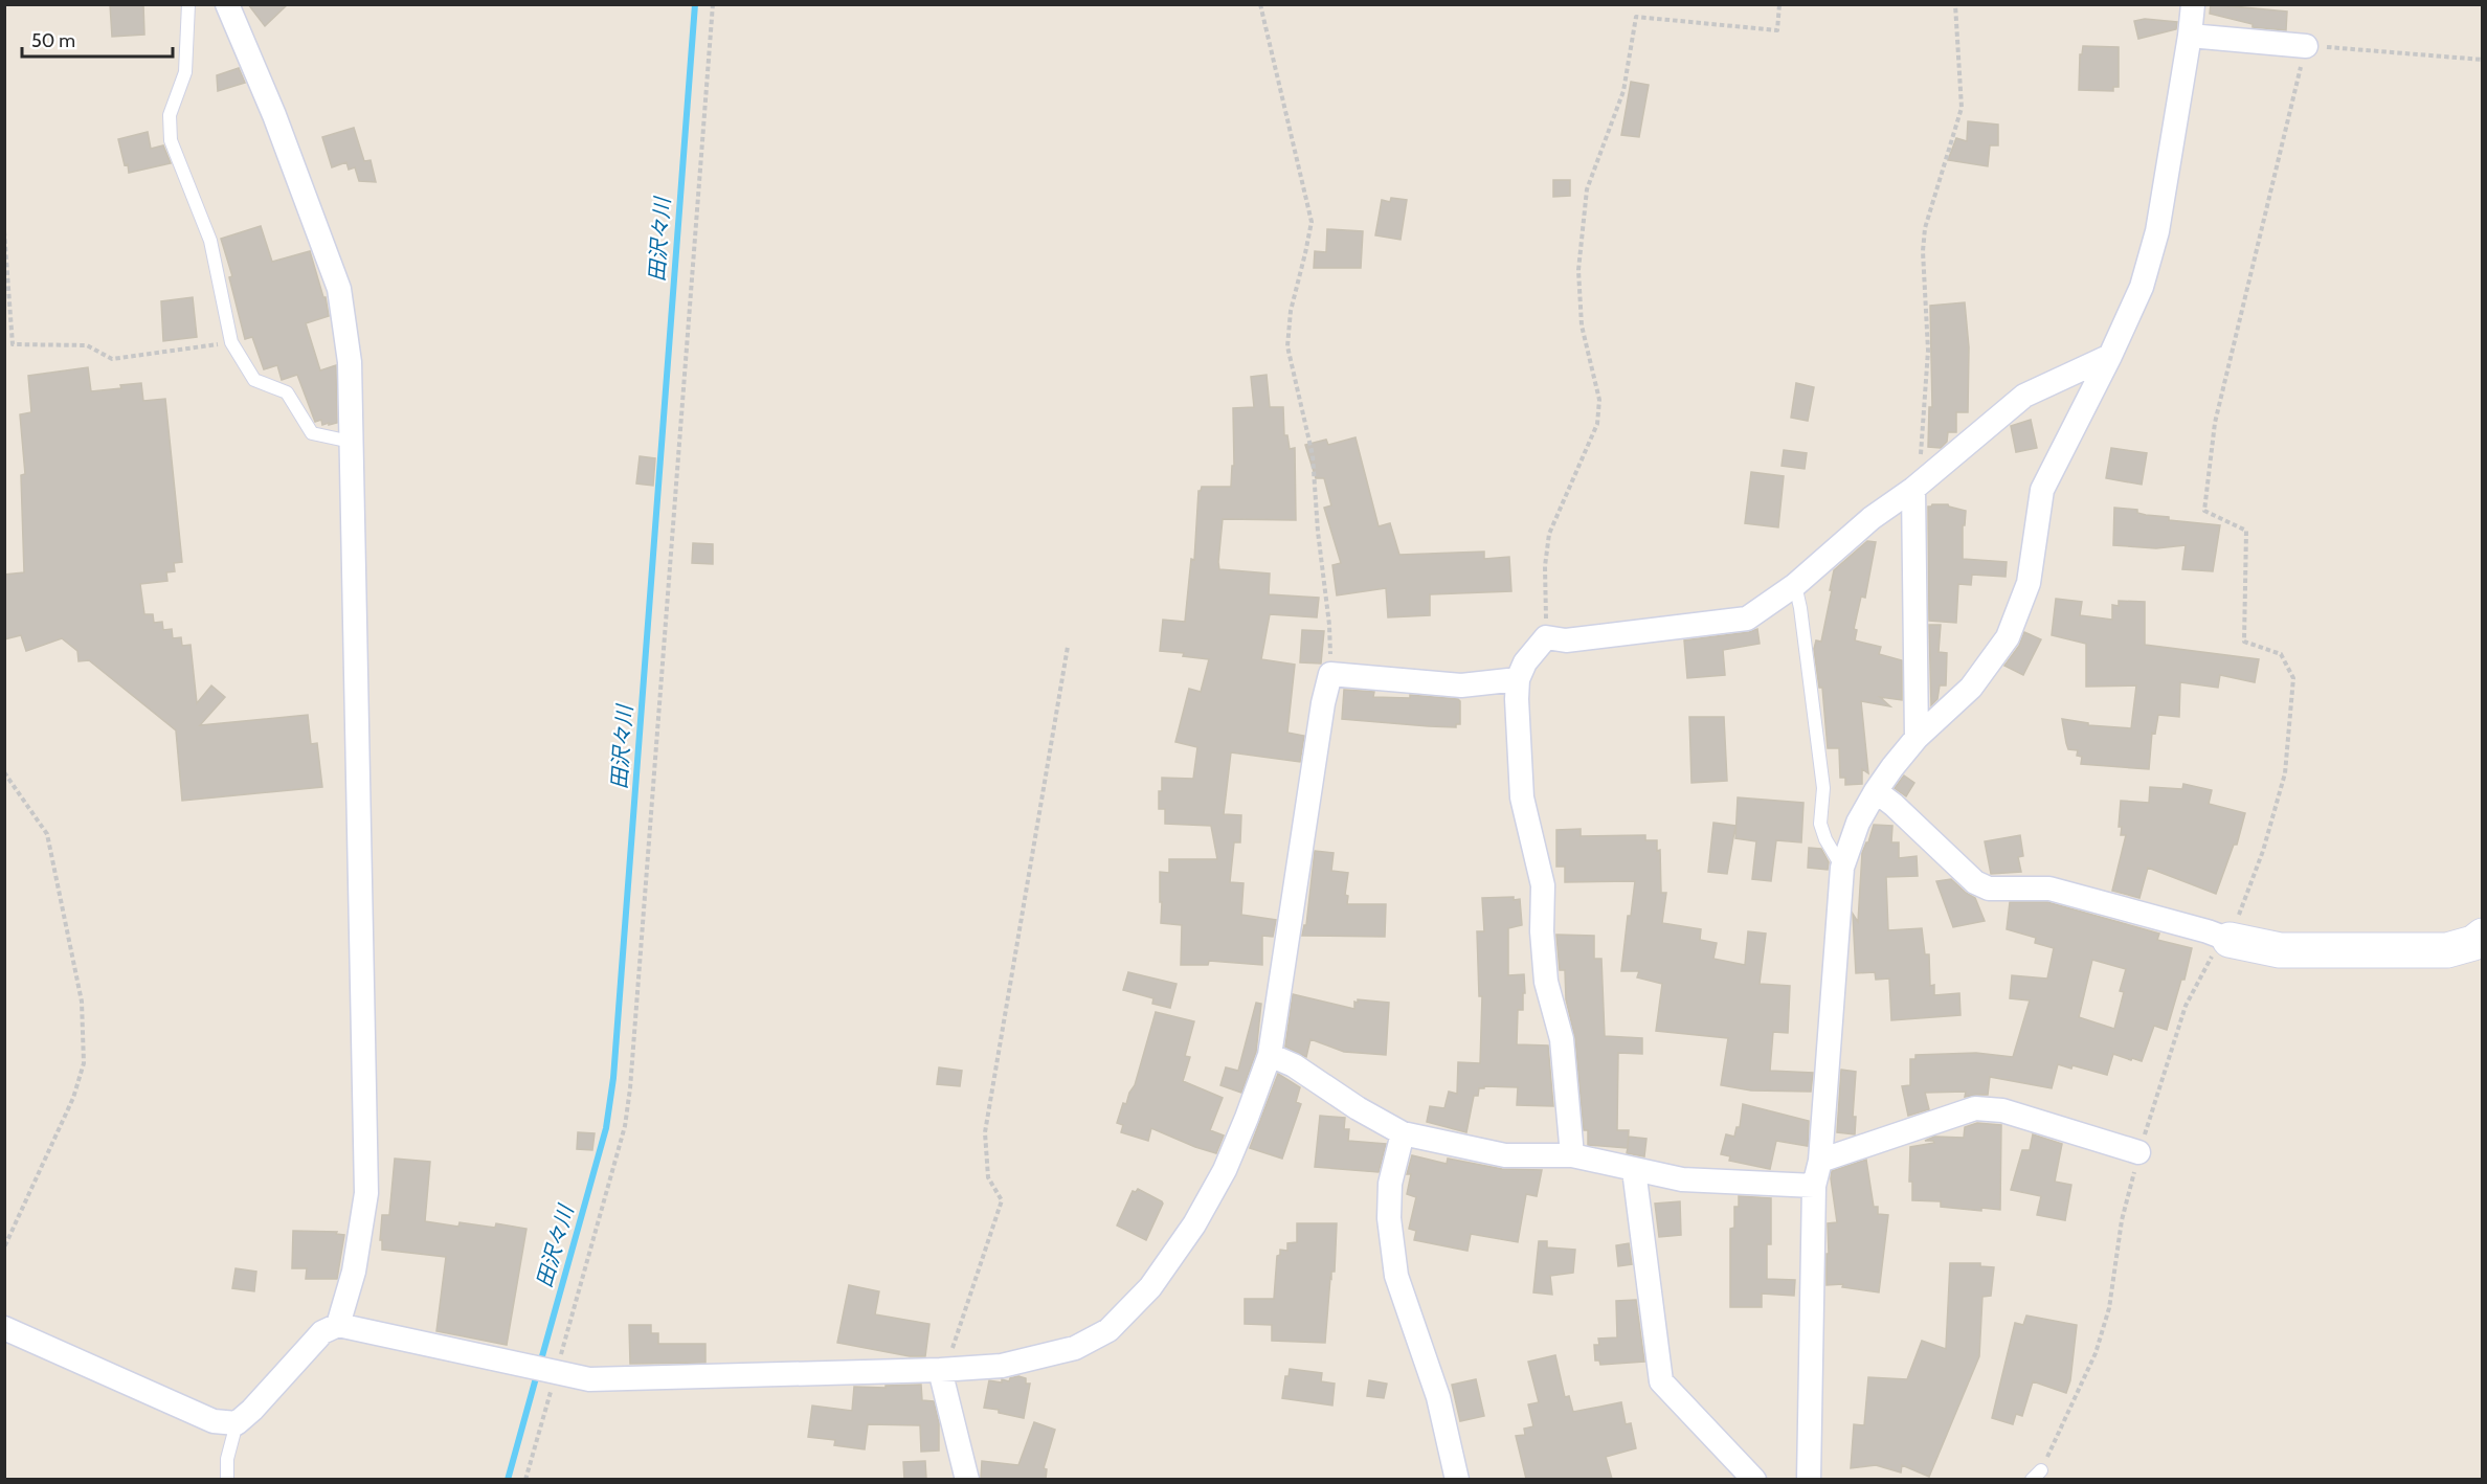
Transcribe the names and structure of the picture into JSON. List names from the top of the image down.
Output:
{
  "water": ["田沢々川"],
  "scale_bar": "50 m"
}
